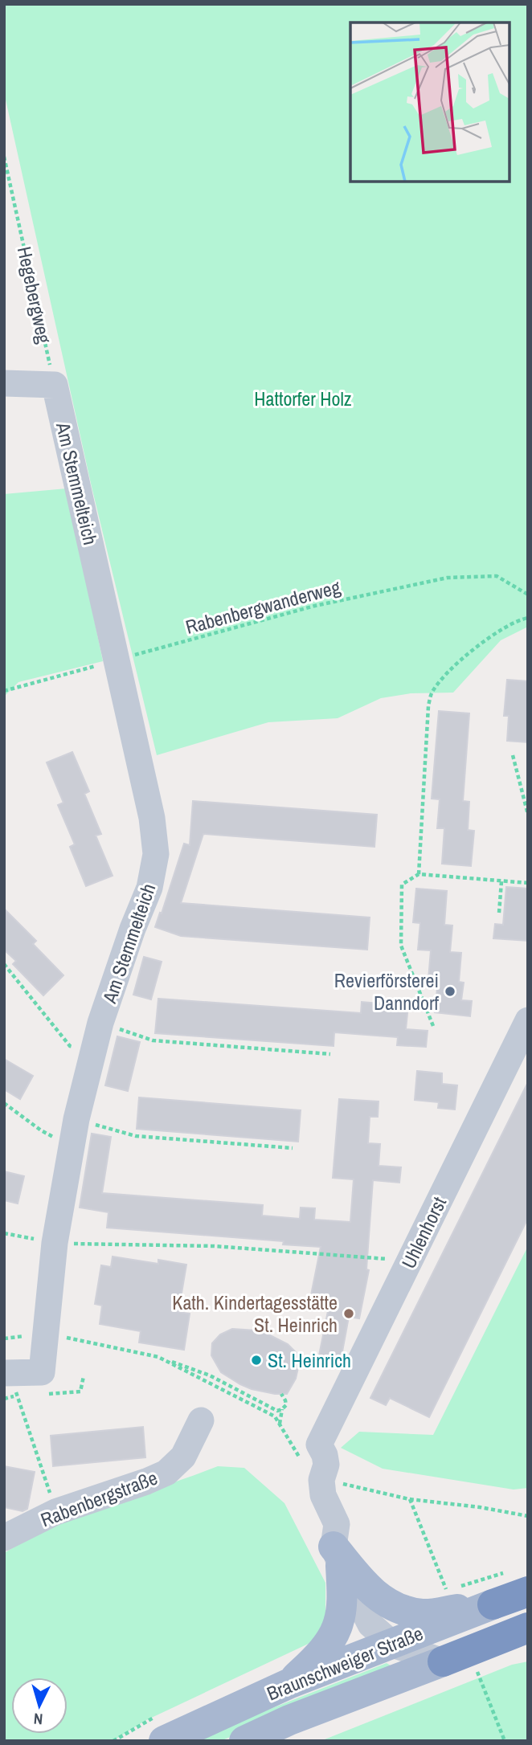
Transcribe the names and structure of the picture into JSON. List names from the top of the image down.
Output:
{
  "streets": {
    "highway": ["Braunschweiger Straße"],
    "street": ["Am Stemmelteich", "Uhlenhorst", "Rabenbergstraße"],
    "path": ["Hegebergweg", "Rabenbergwanderweg"]
  },
  "crossings": [
    ["Hegebergweg", "Am Stemmelteich"],
    ["Am Stemmelteich", "Rabenbergwanderweg"]
  ],
  "parks": ["Hattorfer Holz"],
  "places": ["Revierförsterei Danndorf", "Kath. Kindertagesstätte St. Heinrich", "St. Heinrich"],
  "north": "bottom"
}
